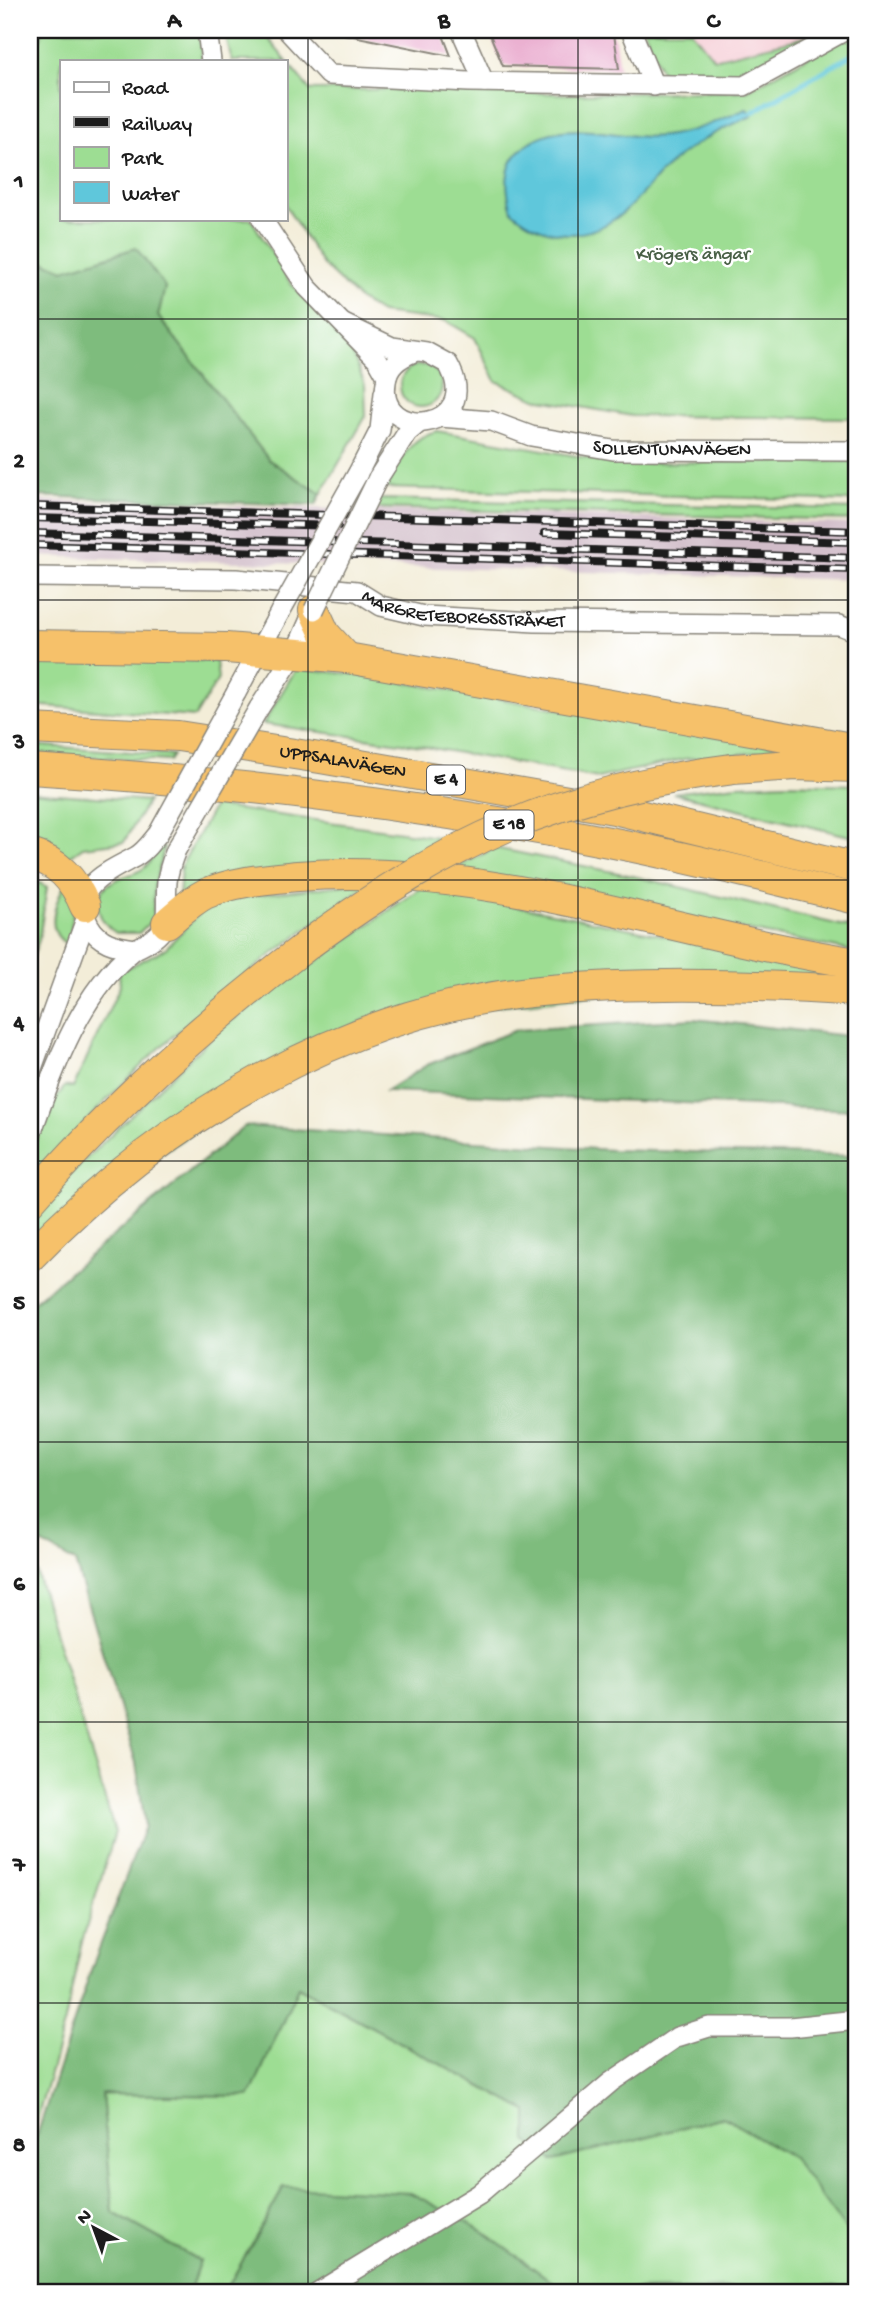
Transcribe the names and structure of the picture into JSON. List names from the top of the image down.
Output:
{
  "streets": {
    "highway": ["UPPSALAVÄGEN", "E 4", "E 18"],
    "street": ["SOLLENTUNAVÄGEN", "MARGRETEBORGSSTRÅKET"]
  },
  "parks": ["Krögers ängar"],
  "legend": [
    "Road",
    "Railway",
    "Park",
    "Water"
  ],
  "north": "top left",
  "grid": {
    "columns": ["A", "B", "C"],
    "rows": [
      "1",
      "2",
      "3",
      "4",
      "5",
      "6",
      "7",
      "8"
    ]
  }
}
